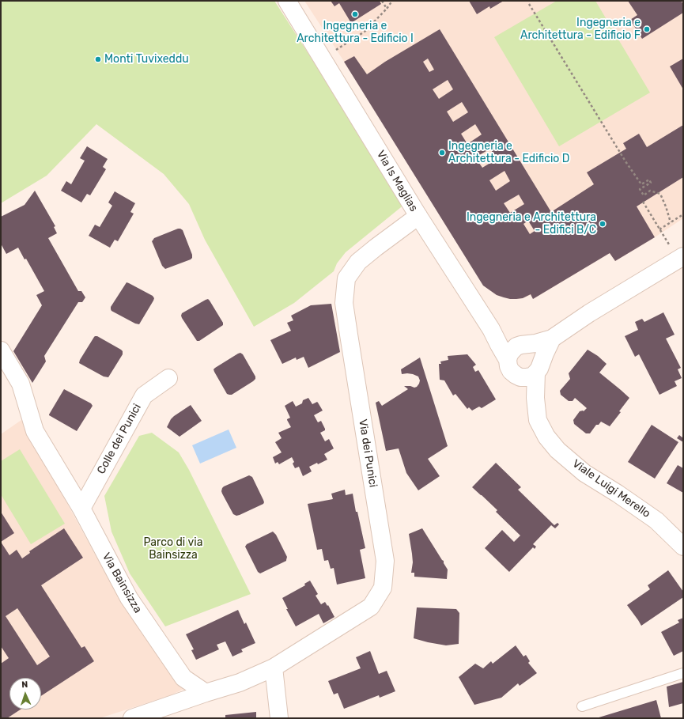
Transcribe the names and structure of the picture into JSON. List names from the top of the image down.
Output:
{
  "streets": {
    "street": [
      "Via Is Maglias",
      "Colle dei Punici",
      "Via dei Punici",
      "Viale Luigi Merello",
      "Via Bainsizza"
    ]
  },
  "crossings": [
    ["Via Is Maglias", "Via dei Punici"],
    ["Via Is Maglias", "Viale Luigi Merello"],
    ["Colle dei Punici", "Via Bainsizza"]
  ],
  "parks": ["Parco di via Bainsizza"],
  "places": [
    "Ingegneria e Architettura - Edificio I",
    "Ingegneria e Architettura - Edificio F",
    "Monti Tuvixeddu",
    "Ingegneria e Architettura - Edificio D",
    "Ingegneria e Architettura - Edifici B/C"
  ],
  "north": "top"
}
